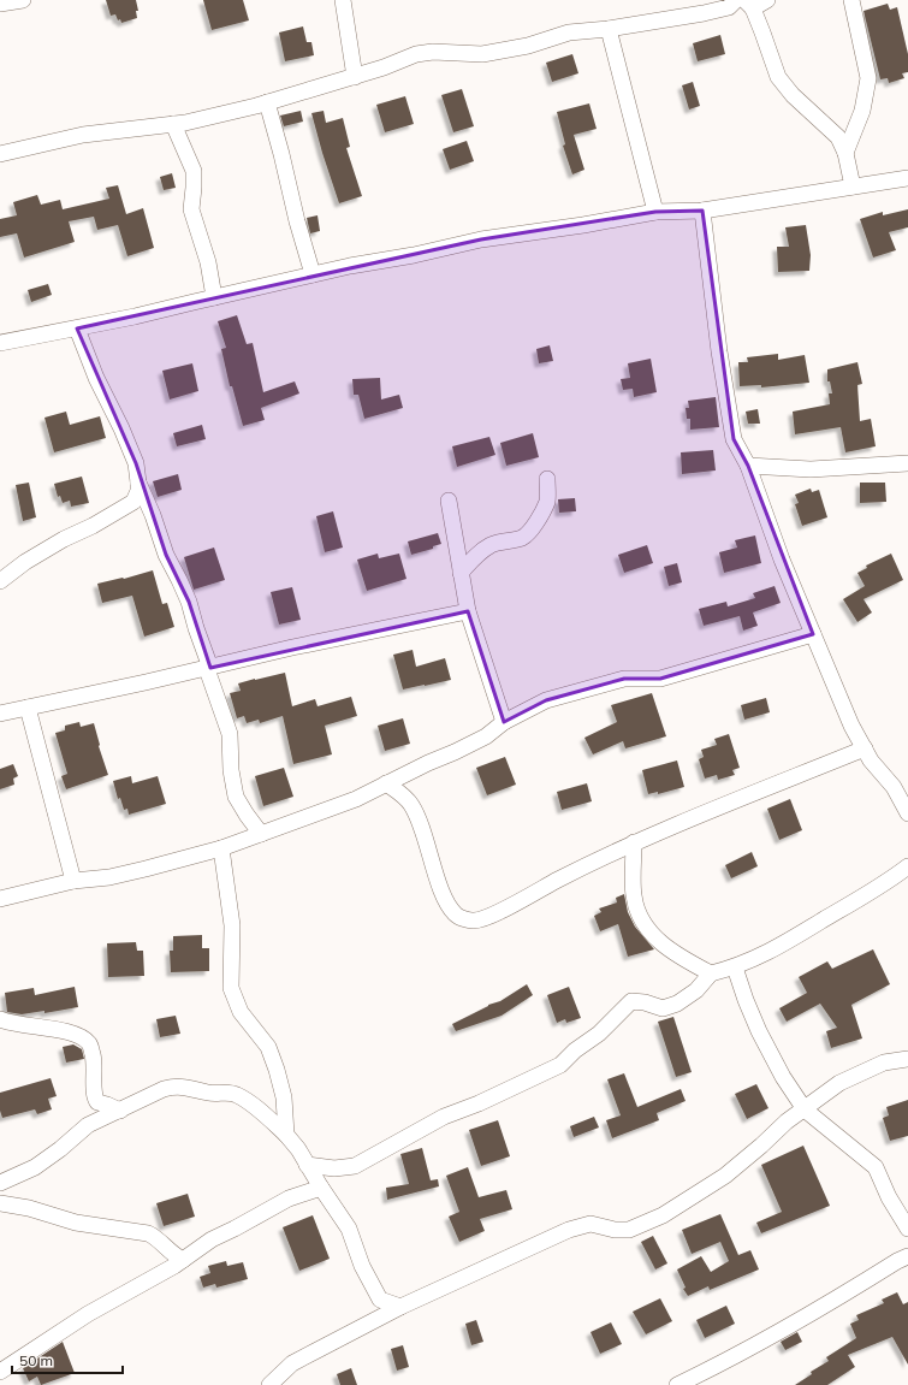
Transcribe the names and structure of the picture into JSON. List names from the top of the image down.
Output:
{
  "scale_bar": "50 m"
}
